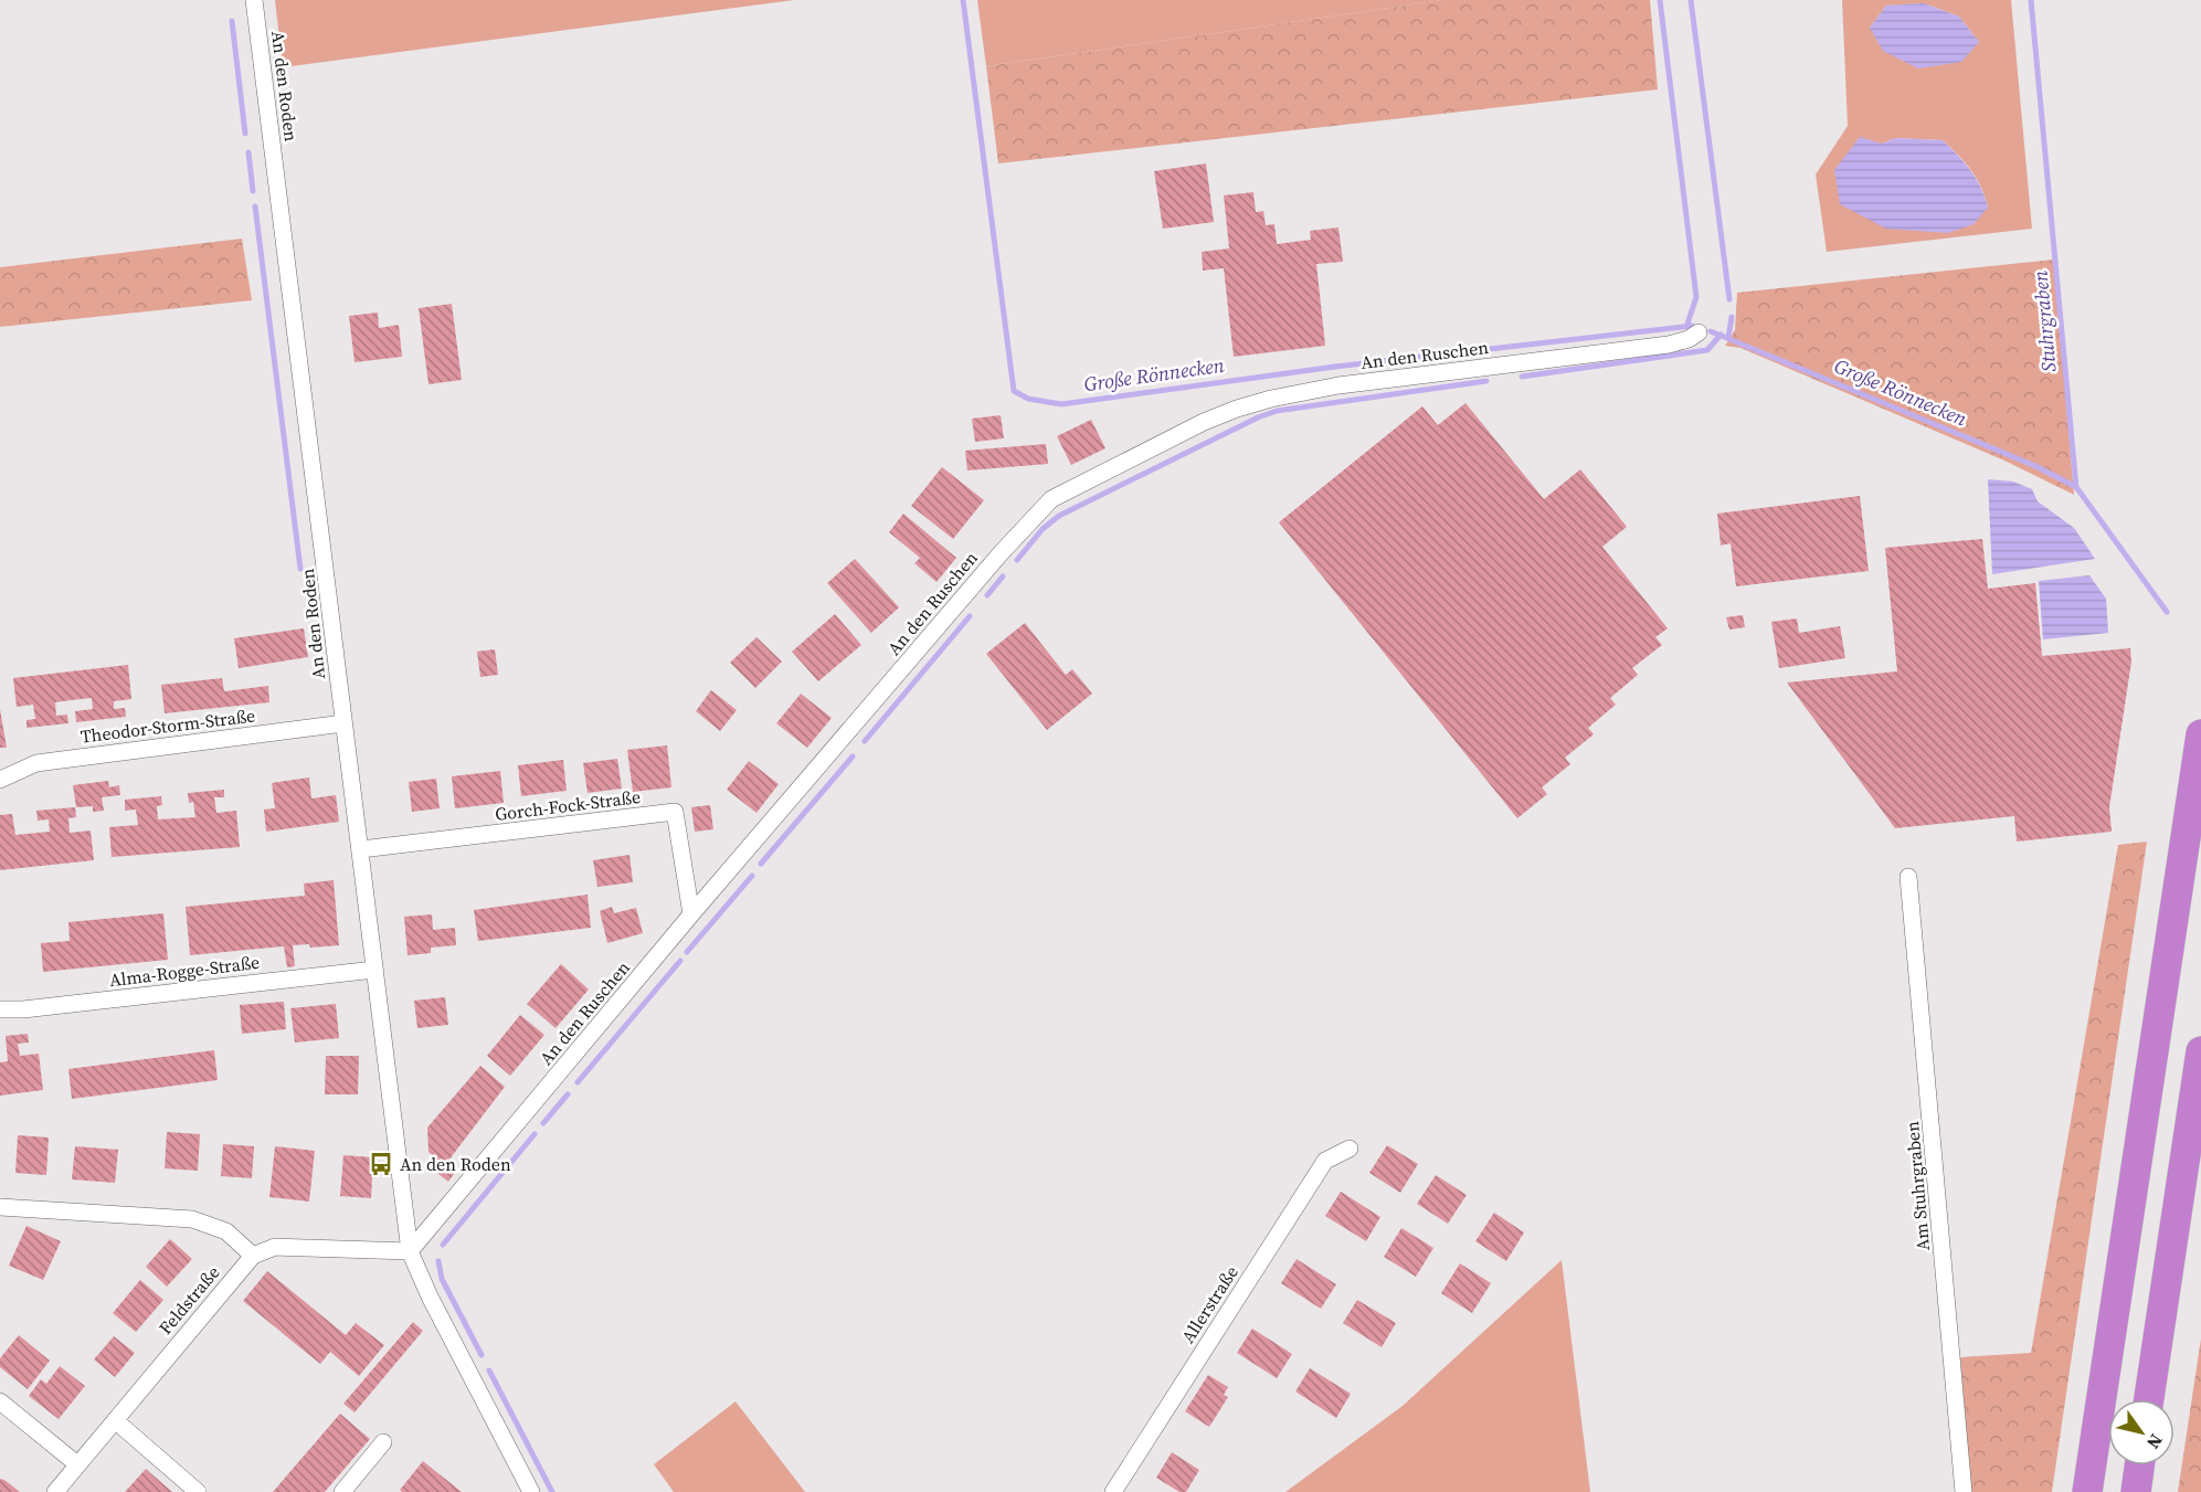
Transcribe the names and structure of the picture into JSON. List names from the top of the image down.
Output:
{
  "streets": {
    "street": [
      "An den Roden",
      "An den Ruschen",
      "Theodor-Storm-Straße",
      "Gorch-Fock-Straße",
      "Alma-Rogge-Straße",
      "Am Stuhrgraben",
      "Feldstraße",
      "Allerstraße"
    ]
  },
  "crossings": [
    ["An den Roden", "An den Ruschen"],
    ["An den Roden", "Theodor-Storm-Straße"],
    ["An den Roden", "Gorch-Fock-Straße"],
    ["An den Roden", "Alma-Rogge-Straße"],
    ["An den Ruschen", "Gorch-Fock-Straße"]
  ],
  "water": ["Stuhrgraben", "Große Rönnecken"],
  "places": {
    "bus stop": ["An den Roden"]
  },
  "north": "bottom right"
}
